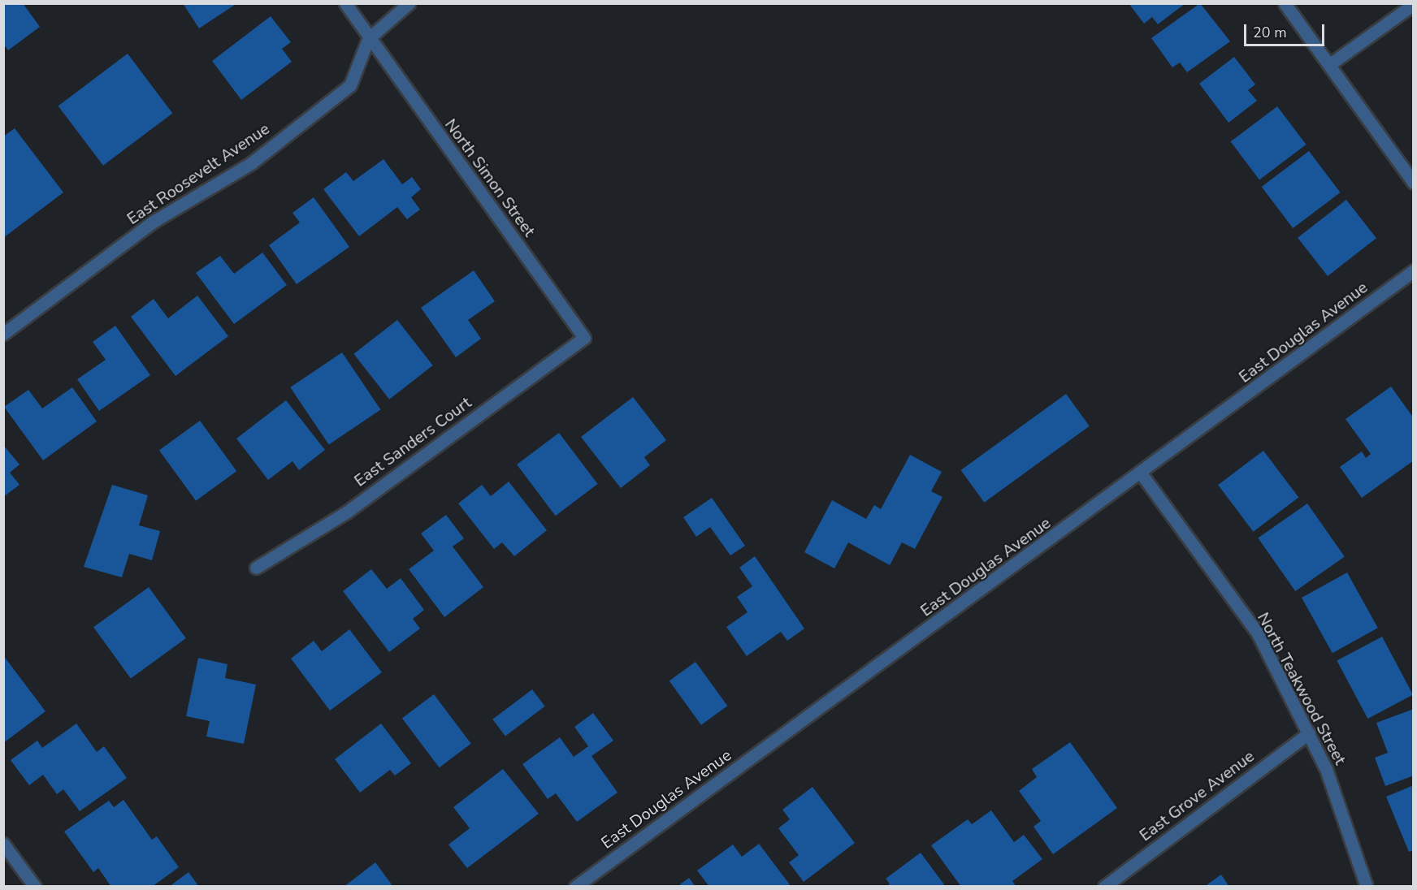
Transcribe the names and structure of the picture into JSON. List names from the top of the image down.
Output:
{
  "streets": {
    "street": [
      "East Roosevelt Avenue",
      "North Simon Street",
      "East Douglas Avenue",
      "East Sanders Court",
      "North Teakwood Street",
      "East Grove Avenue"
    ]
  },
  "crossings": [
    ["East Roosevelt Avenue", "North Simon Street"],
    ["North Simon Street", "East Sanders Court"],
    ["East Douglas Avenue", "North Teakwood Street"],
    ["North Teakwood Street", "East Grove Avenue"]
  ],
  "scale_bar": "20 m"
}
